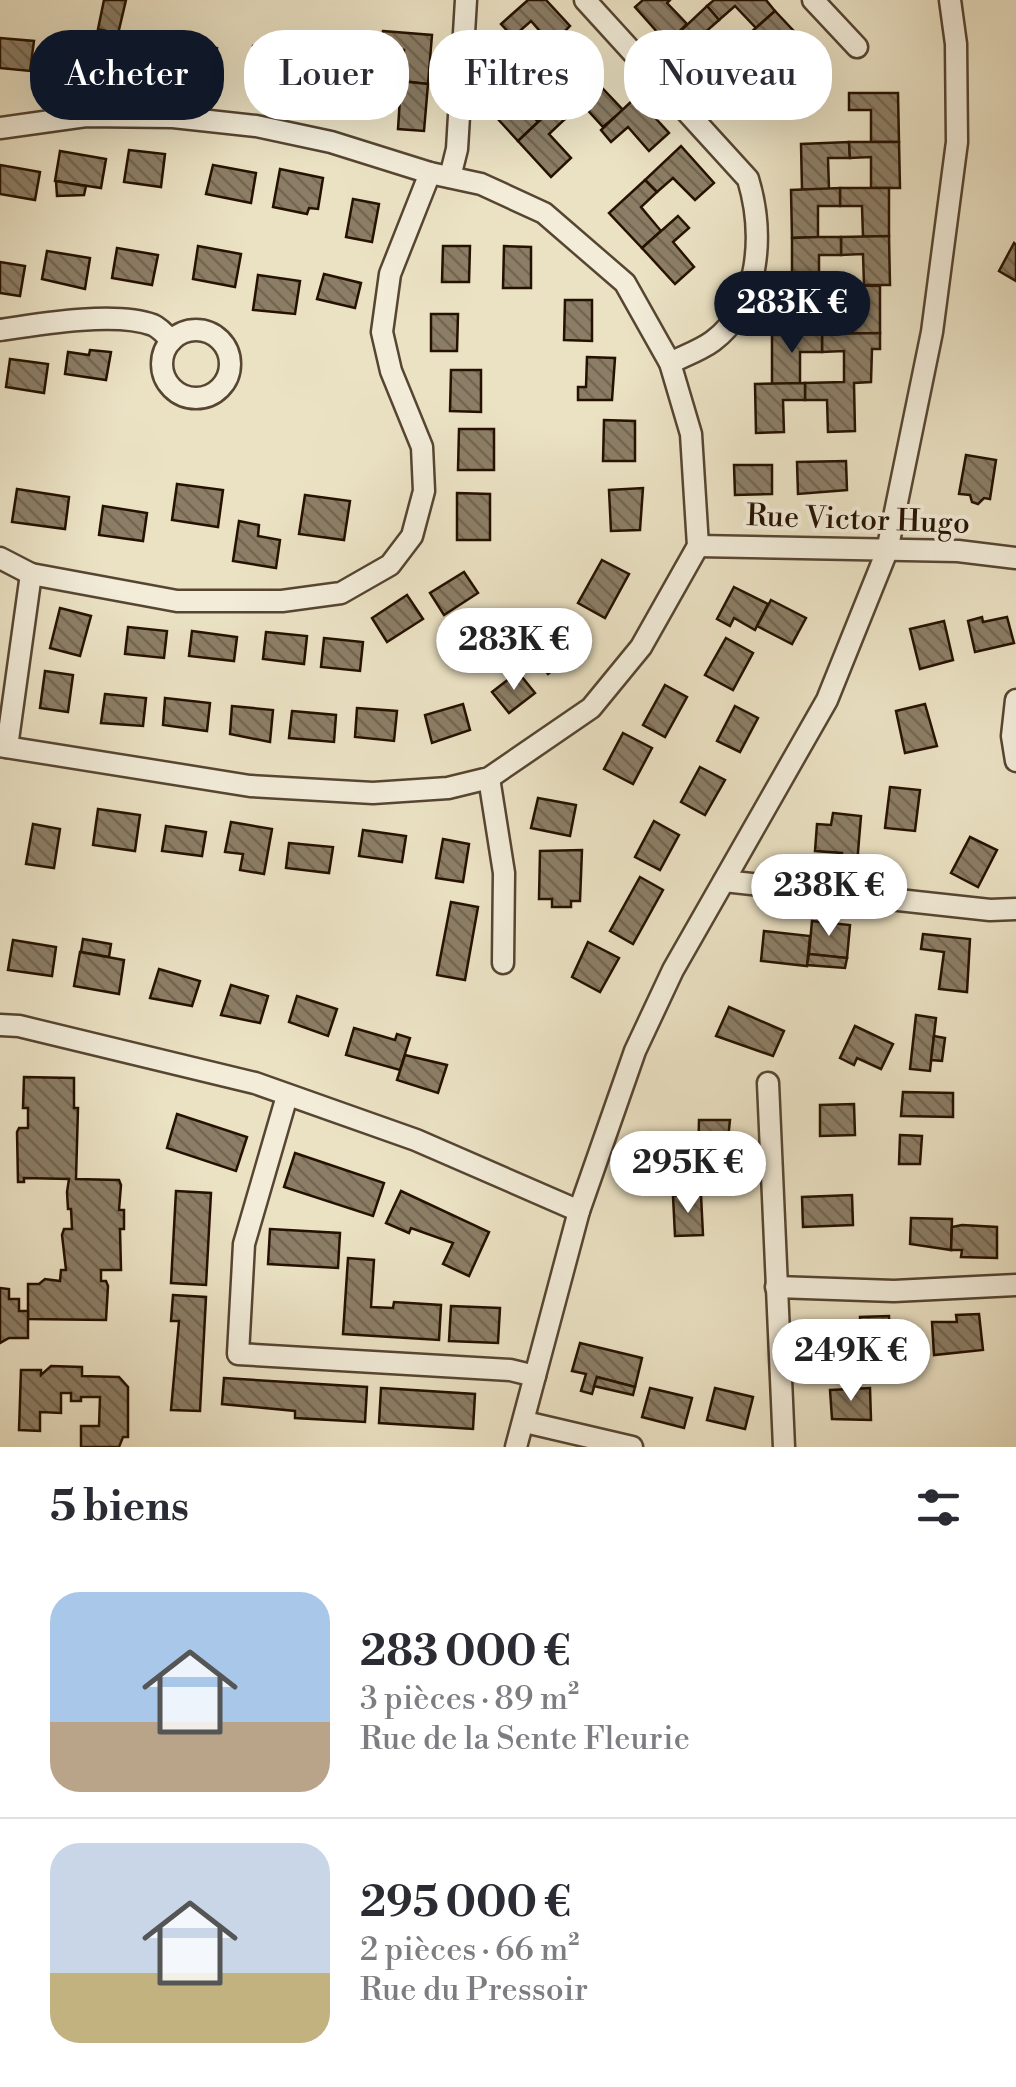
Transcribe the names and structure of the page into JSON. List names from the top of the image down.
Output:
{
  "streets": {
    "street": ["Rue Victor Hugo"]
  },
  "page": {
    "chip": [
      "Acheter",
      "Louer",
      "Filtres",
      "Nouveau"
    ],
    "price": [
      "283K €",
      "283K €",
      "238K €",
      "295K €",
      "249K €"
    ],
    "heading": "5 biens",
    "list": [
      {
        "name": "283 000 €",
        "note": "3 pièces · 89 m² · Rue de la Sente Fleurie"
      },
      {
        "name": "295 000 €",
        "note": "2 pièces · 66 m² · Rue du Pressoir"
      }
    ]
  }
}
